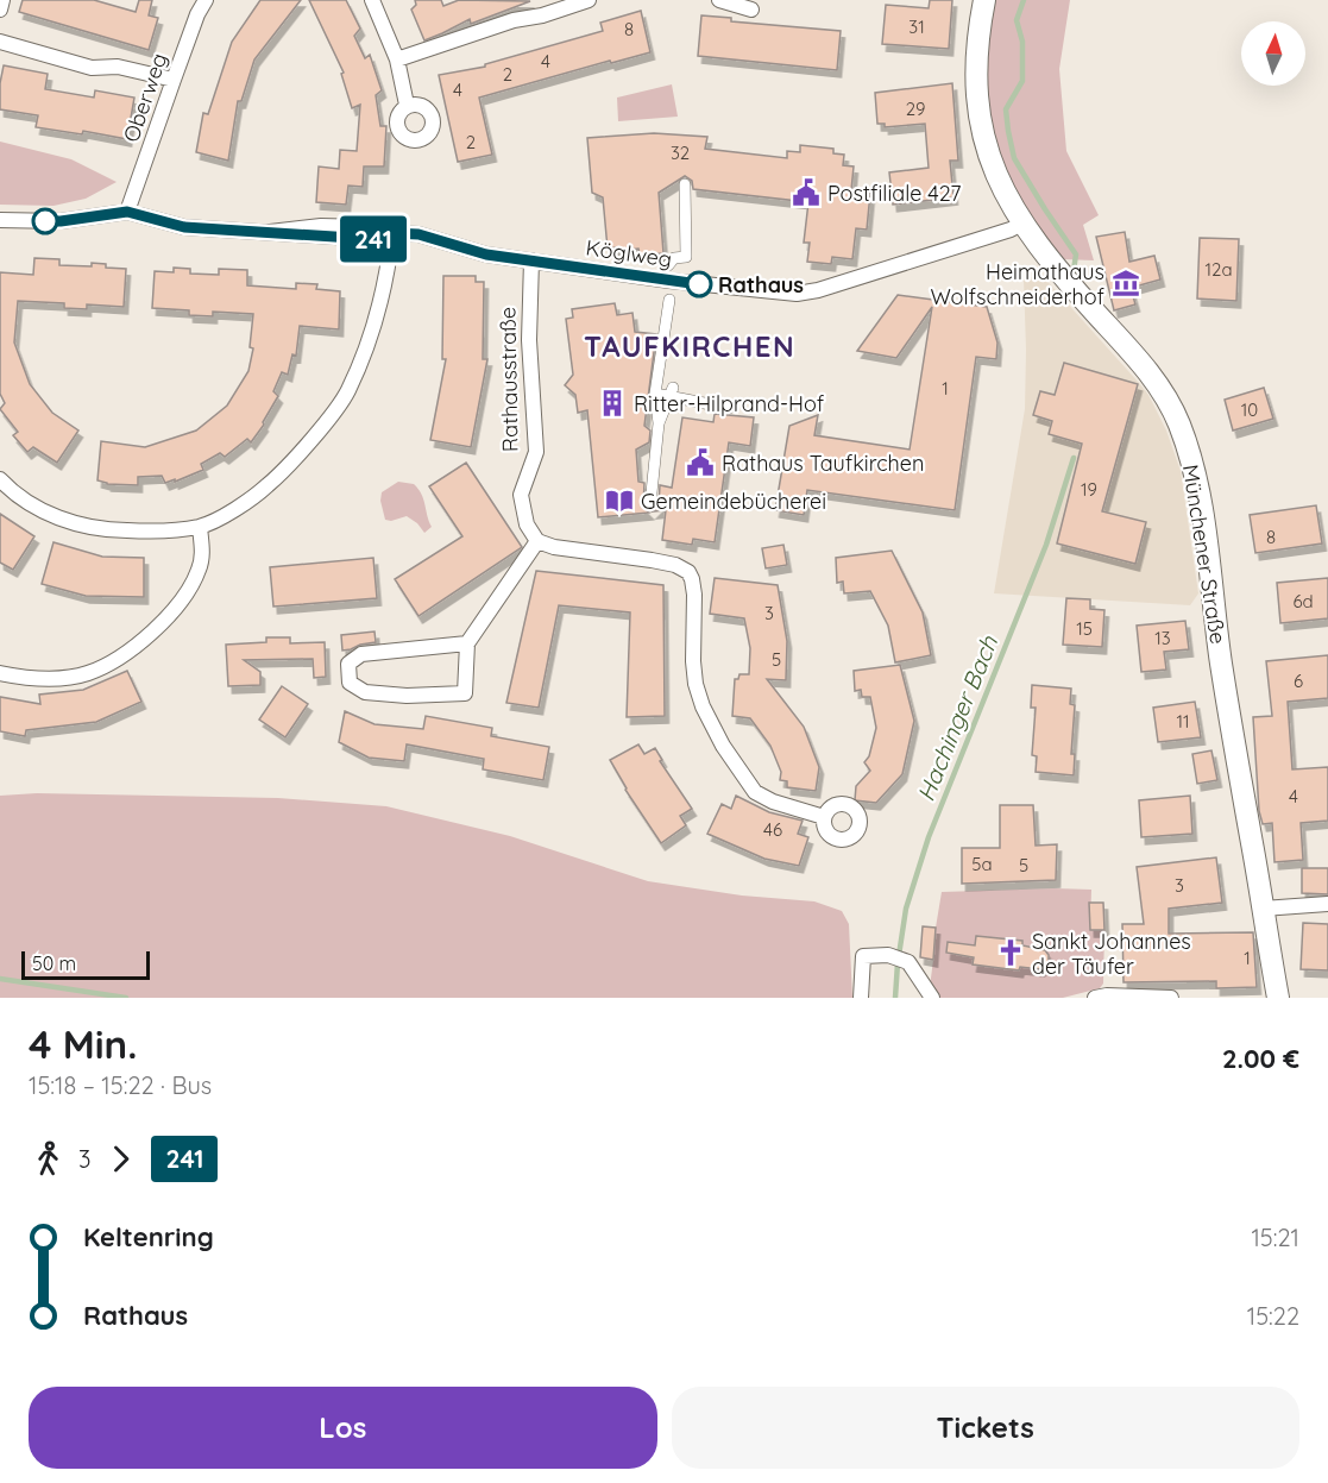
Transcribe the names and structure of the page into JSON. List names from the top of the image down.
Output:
{
  "streets": {
    "main road": ["Münchener Straße"],
    "street": ["Oberweg", "Köglweg", "Rathausstraße"]
  },
  "crossings": [
    ["Oberweg", "Köglweg"],
    ["Köglweg", "Rathausstraße"],
    ["Köglweg", "Münchener Straße"]
  ],
  "districts": ["TAUFKIRCHEN"],
  "water": ["Hachinger Bach"],
  "places": {
    "public building": ["Postfiliale 427", "Rathaus Taufkirchen"],
    "museum": ["Heimathaus Wolfschneiderhof"],
    "other": ["Rathaus"],
    "building": ["Ritter-Hilprand-Hof"],
    "library": ["Gemeindebücherei"],
    "church": ["Sankt Johannes der Täufer"]
  },
  "lines": ["bus line 241"],
  "house_numbers": [
    "31",
    "8",
    "4",
    "2",
    "4",
    "29",
    "2",
    "32",
    "12a",
    "1",
    "10",
    "19",
    "8",
    "6d",
    "3",
    "15",
    "13",
    "5",
    "6",
    "11",
    "4",
    "46",
    "5a",
    "5",
    "3",
    "1"
  ],
  "scale_bar": "50 m",
  "north": "top",
  "page": {
    "on_map": "241",
    "scale": "50 m",
    "heading": ["4 Min.", "15:18 – 15:22 · Bus", "2.00 €"],
    "legs": ["3", "241"],
    "list": [
      {
        "name": "Keltenring",
        "value": "15:21"
      },
      {
        "name": "Rathaus",
        "value": "15:22"
      }
    ],
    "buttons": ["Los", "Tickets"]
  }
}
